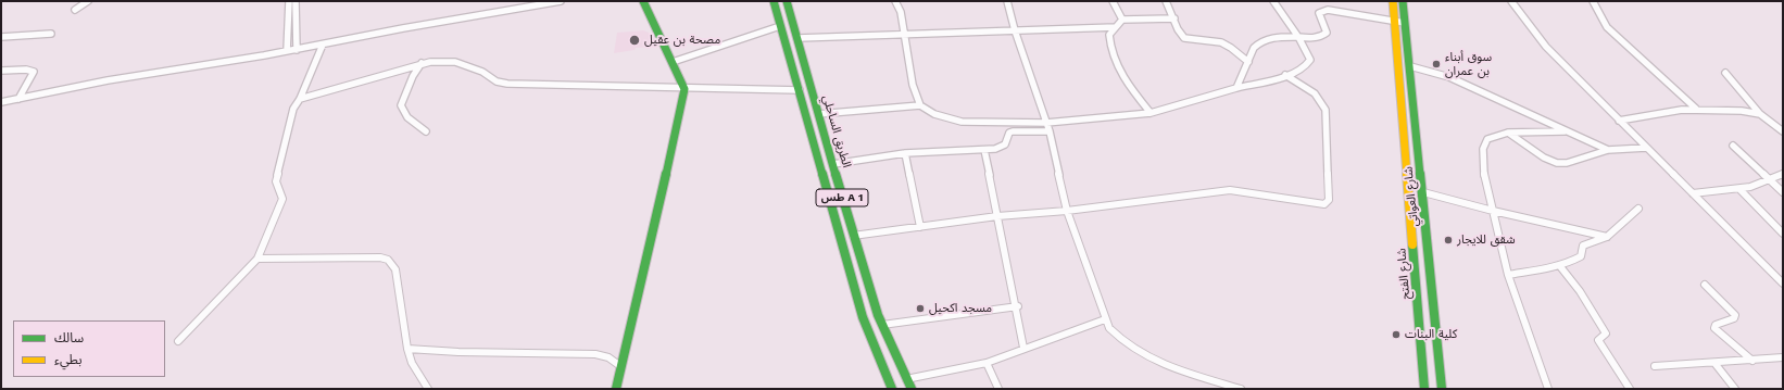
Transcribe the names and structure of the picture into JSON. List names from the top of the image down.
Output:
{
  "streets": {
    "main road": [
      "الطريق الساحلي",
      "شارع العواتي",
      "طس A 1",
      "شارع الفتح"
    ]
  },
  "places": [
    "مصحة بن عقيل",
    "سوق أبناء بن عمران",
    "شقق للايجار",
    "مسجد اكحيل",
    "كلية البنات"
  ],
  "legend": ["سالك", "بطيء"]
}
